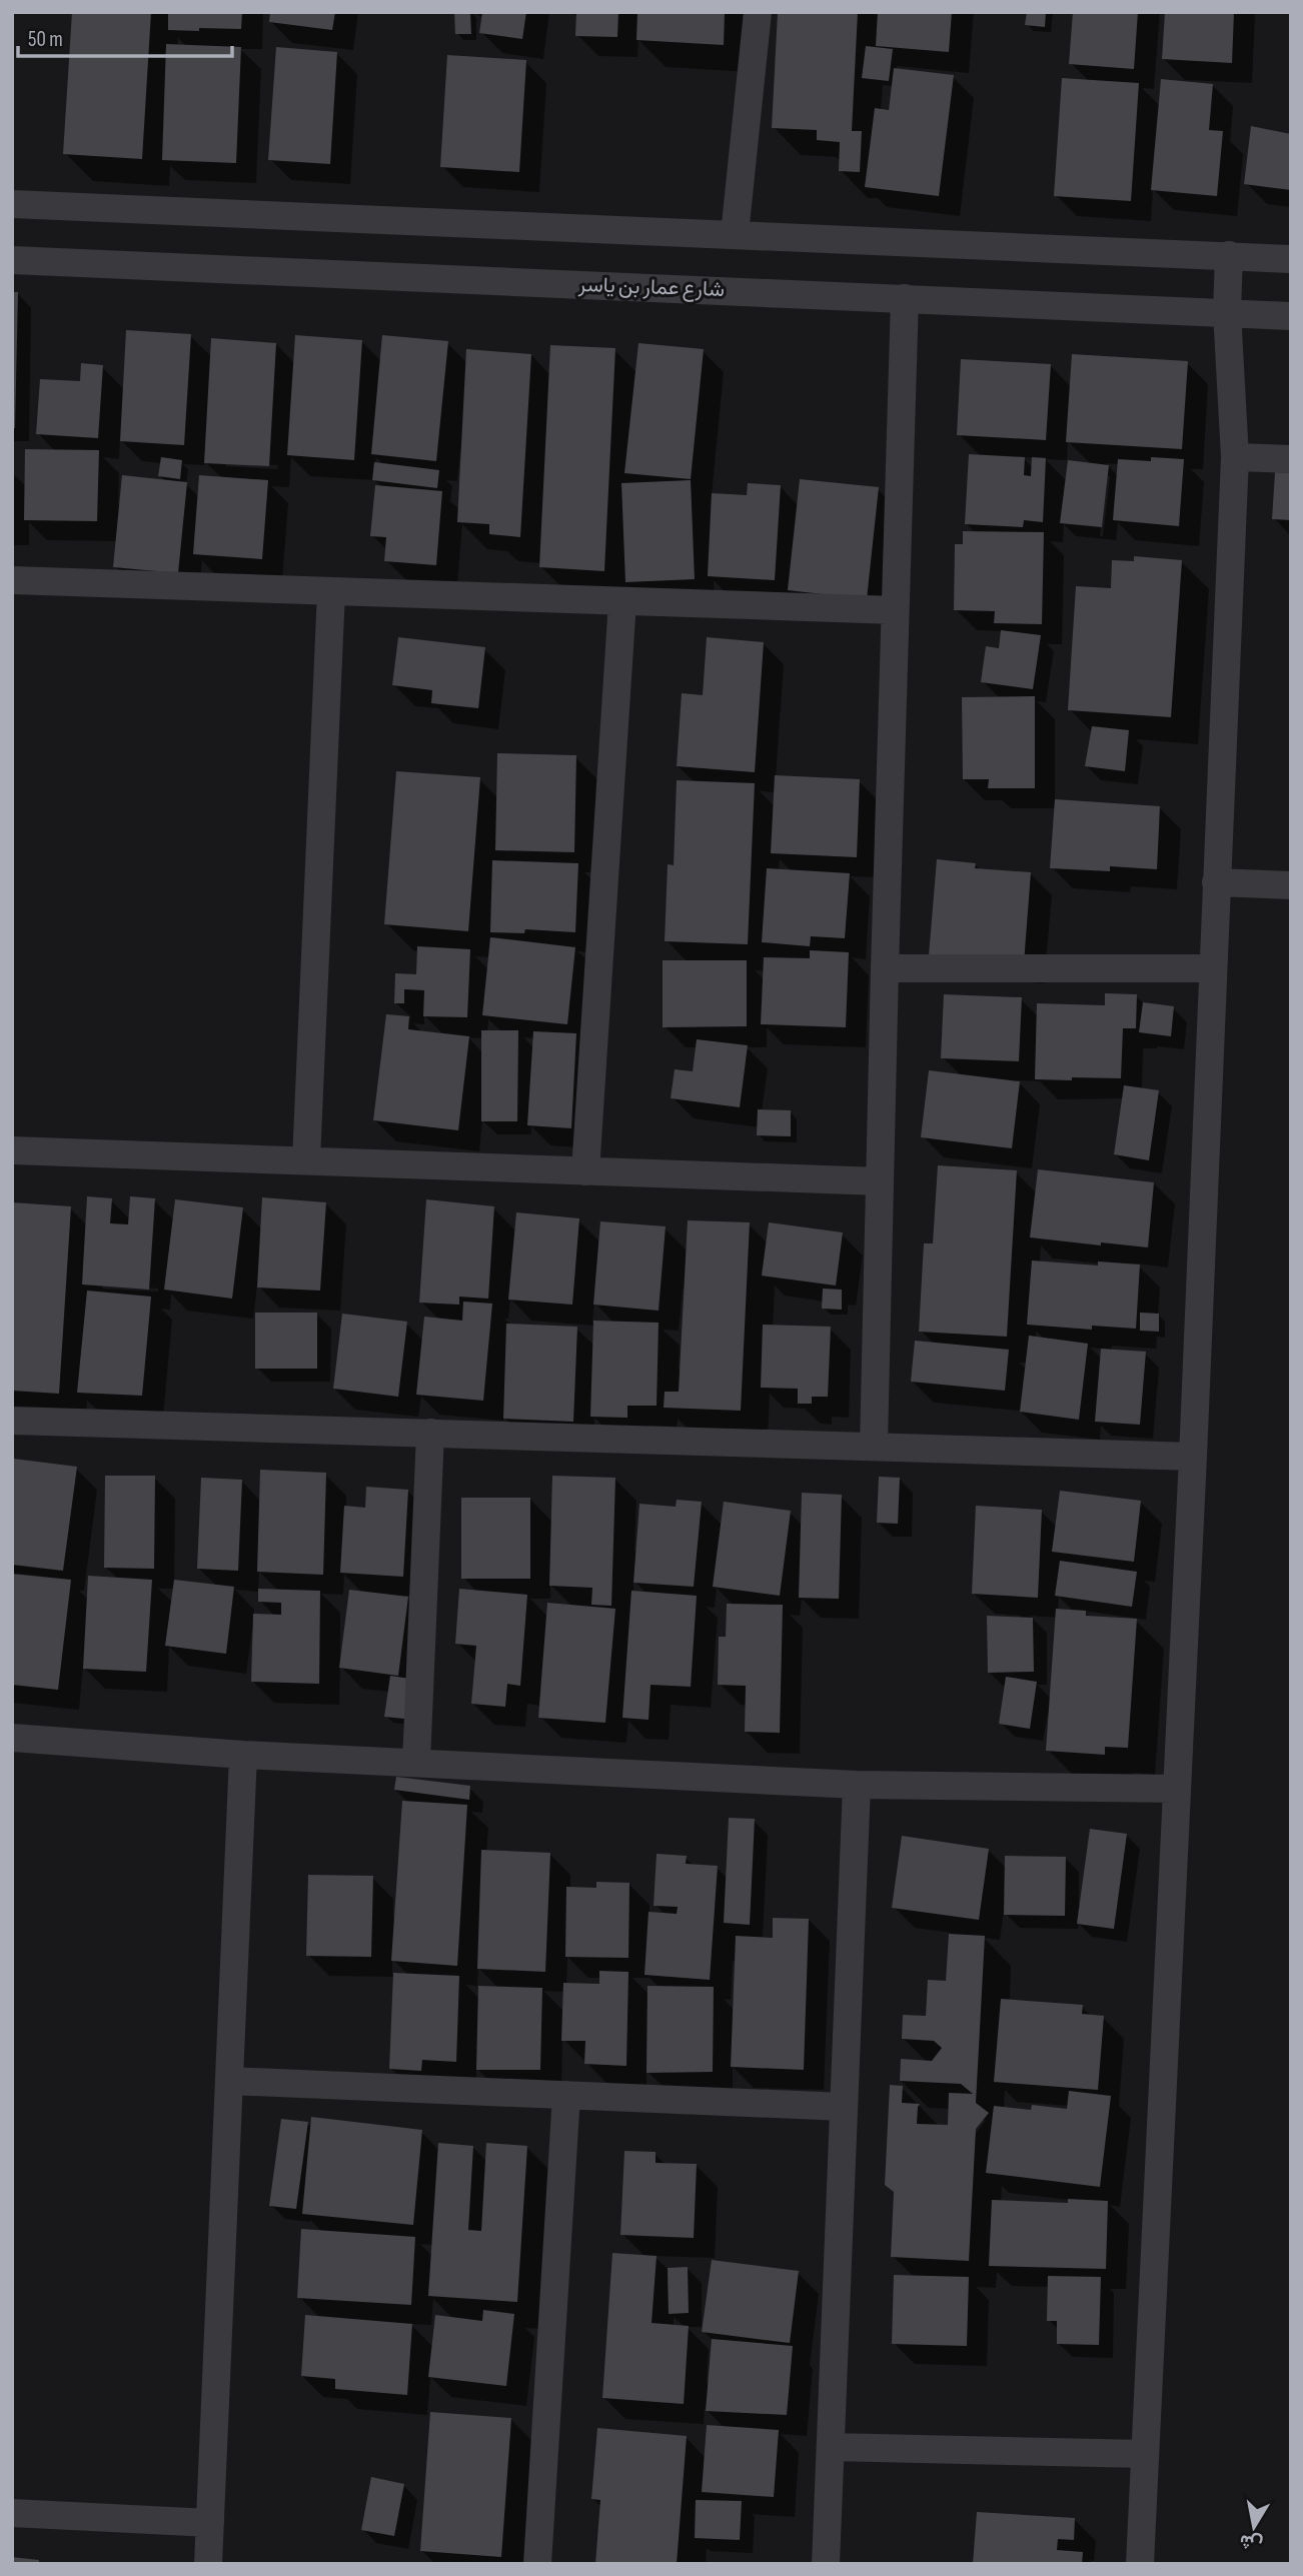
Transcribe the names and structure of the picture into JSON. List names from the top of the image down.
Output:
{
  "streets": {
    "street": ["شارع عمار بن ياسر"]
  },
  "scale_bar": "50 m",
  "north": "bottom"
}
